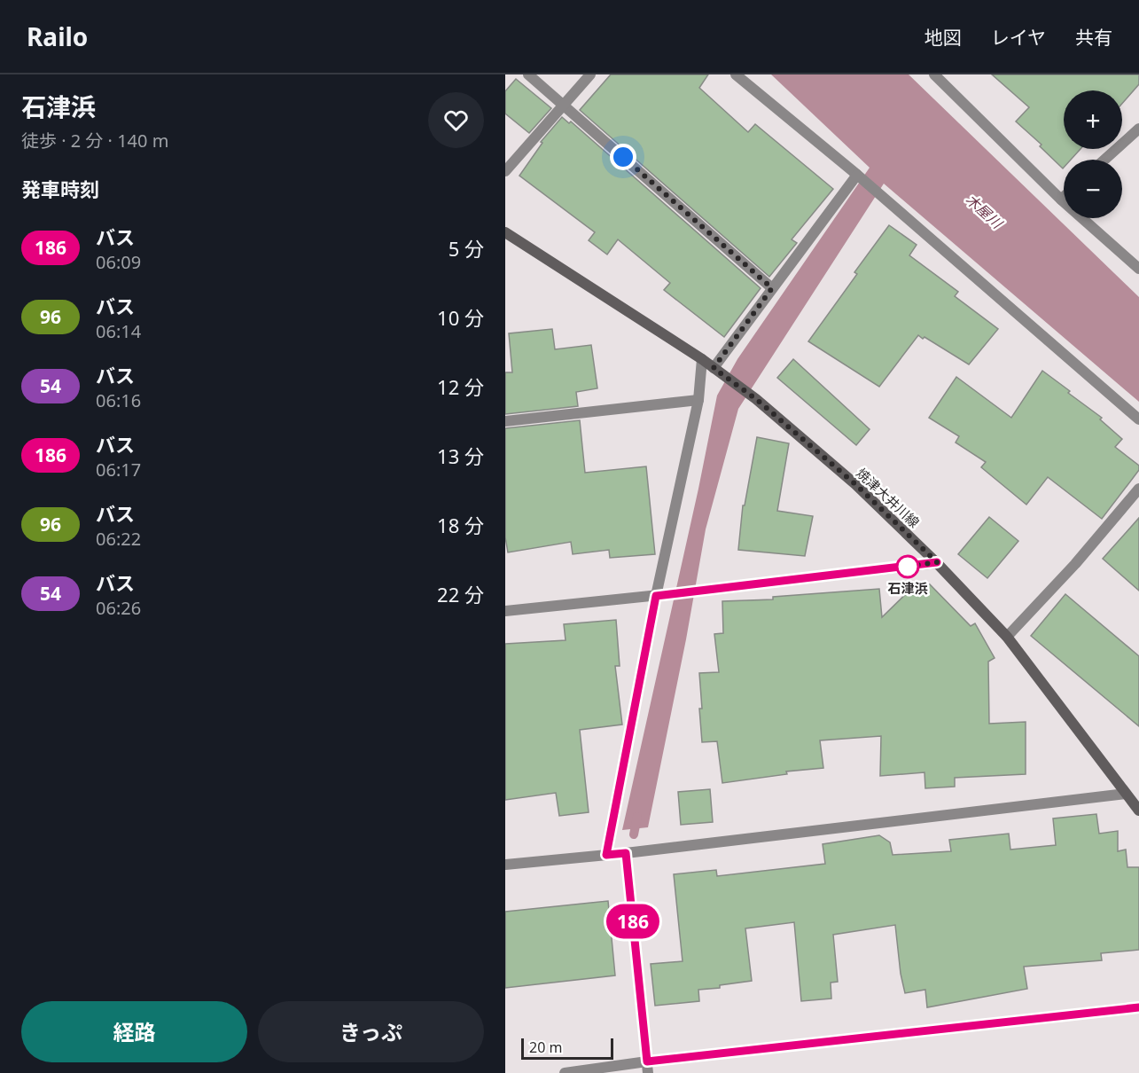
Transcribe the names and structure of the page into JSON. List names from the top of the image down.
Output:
{
  "streets": {
    "main road": ["焼津大井川線"]
  },
  "water": ["木屋川"],
  "places": ["石津浜"],
  "lines": ["bus line 186"],
  "scale_bar": "20 m",
  "page": {
    "header": "Railo",
    "nav": ["地図", "レイヤ", "共有"],
    "heading": [
      ["石津浜", "徒歩 · 2 分 · 140 m"],
      "発車時刻"
    ],
    "on_map": "186",
    "map_buttons": ["+", "−"],
    "list": [
      {
        "mark": "186",
        "name": "バス",
        "note": "06:09",
        "value": "5 分"
      },
      {
        "mark": "96",
        "name": "バス",
        "note": "06:14",
        "value": "10 分"
      },
      {
        "mark": "54",
        "name": "バス",
        "note": "06:16",
        "value": "12 分"
      },
      {
        "mark": "186",
        "name": "バス",
        "note": "06:17",
        "value": "13 分"
      },
      {
        "mark": "96",
        "name": "バス",
        "note": "06:22",
        "value": "18 分"
      },
      {
        "mark": "54",
        "name": "バス",
        "note": "06:26",
        "value": "22 分"
      }
    ],
    "buttons": ["経路", "きっぷ"],
    "scale": "20 m"
  }
}
